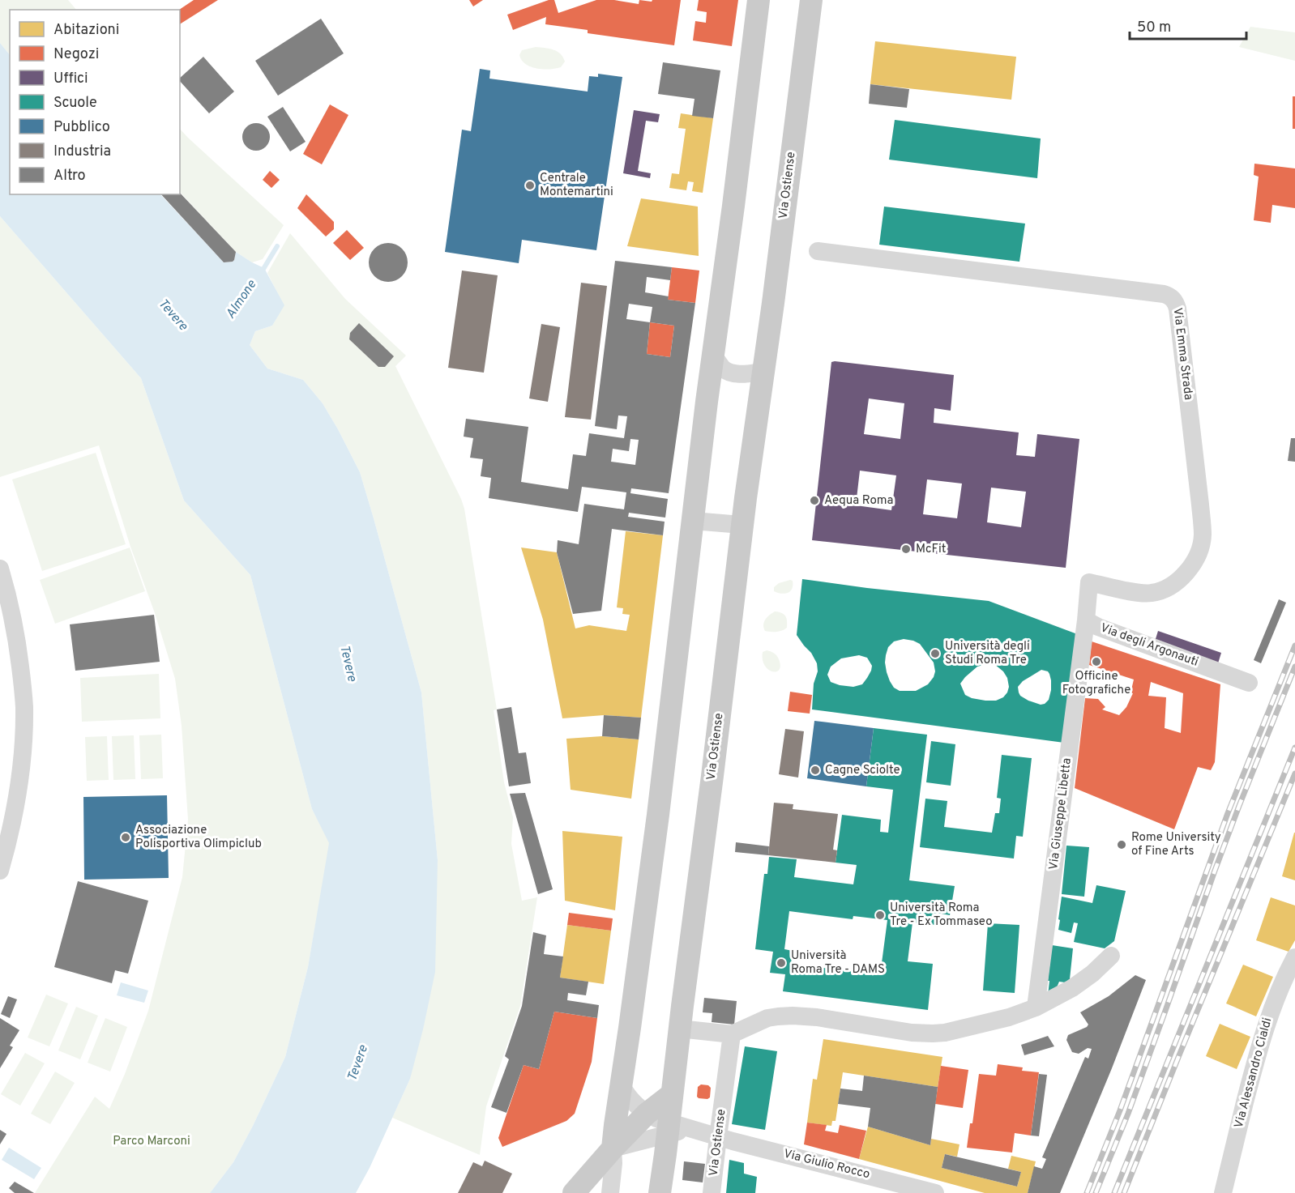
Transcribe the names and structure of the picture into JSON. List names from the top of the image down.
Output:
{
  "streets": {
    "main road": ["Via Ostiense"],
    "street": [
      "Via Emma Strada",
      "Via degli Argonauti",
      "Via Giuseppe Libetta",
      "Via Alessandro Cialdi",
      "Via Giulio Rocco"
    ]
  },
  "crossings": [
    ["Via Ostiense", "Via Giulio Rocco"],
    ["Via Emma Strada", "Via degli Argonauti"],
    ["Via degli Argonauti", "Via Giuseppe Libetta"]
  ],
  "water": ["Almone", "Tevere"],
  "parks": ["Parco Marconi"],
  "places": [
    "Centrale Montemartini",
    "Aequa Roma",
    "McFit",
    "Università degli Studi Roma Tre",
    "Officine Fotografiche",
    "Cagne Sciolte",
    "Associazione Polisportiva Olimpiclub",
    "Rome University of Fine Arts",
    "Università Roma Tre - Ex Tommaseo",
    "Università Roma Tre - DAMS"
  ],
  "legend": [
    "Abitazioni",
    "Negozi",
    "Uffici",
    "Scuole",
    "Pubblico",
    "Industria",
    "Altro"
  ],
  "scale_bar": "50 m"
}
